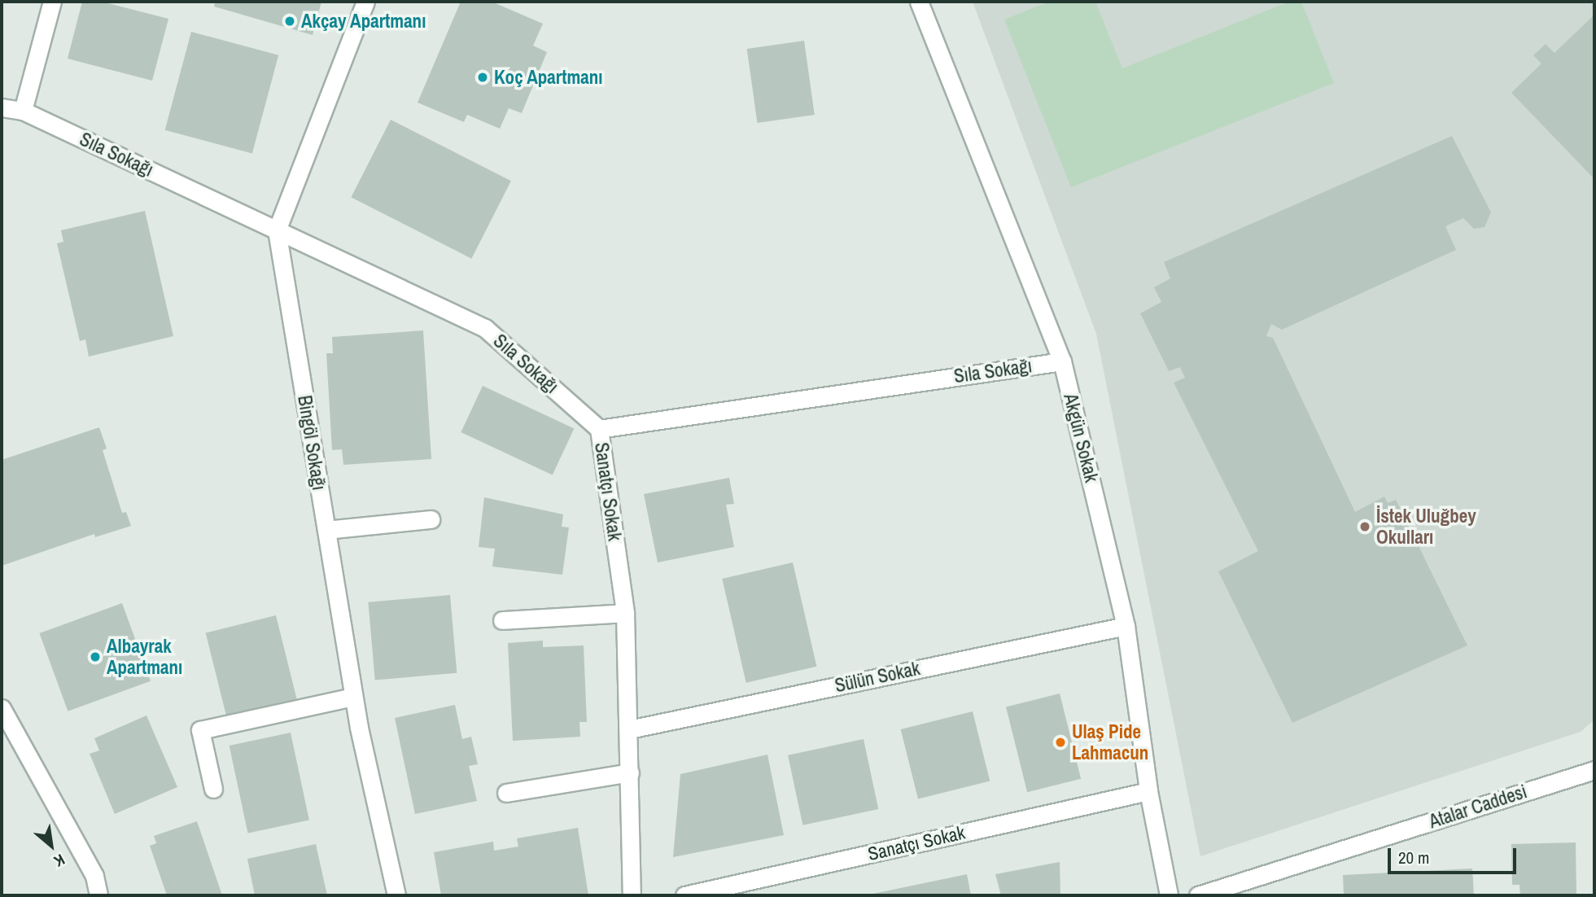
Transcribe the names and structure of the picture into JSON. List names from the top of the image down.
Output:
{
  "streets": {
    "street": [
      "Sıla Sokağı",
      "Akgün Sokak",
      "Bingöl Sokağı",
      "Sanatçı Sokak",
      "Sülün Sokak",
      "Atalar Caddesi"
    ]
  },
  "crossings": [
    ["Sıla Sokağı", "Akgün Sokak"],
    ["Sıla Sokağı", "Bingöl Sokağı"],
    ["Sıla Sokağı", "Sanatçı Sokak"],
    ["Akgün Sokak", "Sanatçı Sokak"],
    ["Akgün Sokak", "Sülün Sokak"],
    ["Sanatçı Sokak", "Sülün Sokak"]
  ],
  "places": [
    "Akçay Apartmanı",
    "Koç Apartmanı",
    "İstek Uluğbey Okulları",
    "Albayrak Apartmanı",
    "Ulaş Pide Lahmacun"
  ],
  "scale_bar": "20 m",
  "north": "bottom right"
}
